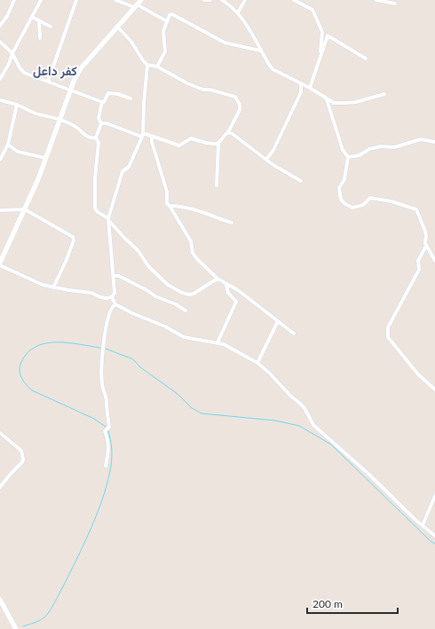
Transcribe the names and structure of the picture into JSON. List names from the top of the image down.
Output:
{
  "districts": ["كفر داعل"],
  "scale_bar": "200 m"
}
